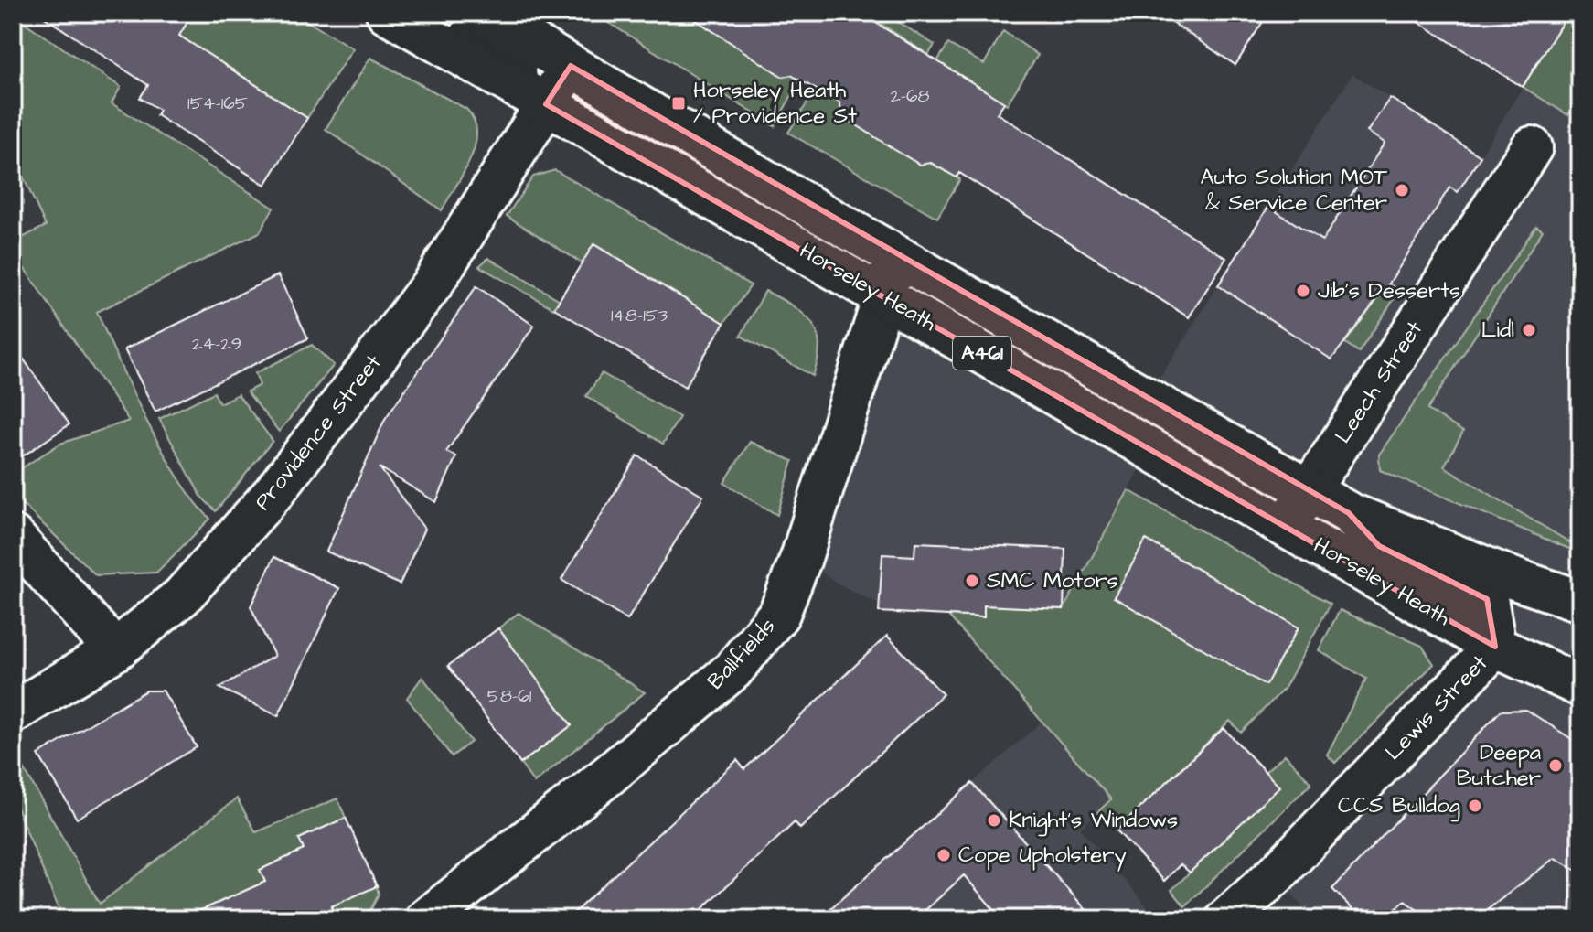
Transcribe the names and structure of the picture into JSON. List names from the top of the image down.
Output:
{
  "streets": {
    "main road": [
      "Horseley Heath",
      "A461",
      "Leech Street",
      "Providence Street",
      "Ballfields",
      "Lewis Street"
    ]
  },
  "crossings": [
    ["Horseley Heath", "Leech Street"],
    ["Horseley Heath", "Providence Street"],
    ["Horseley Heath", "Ballfields"],
    ["Horseley Heath", "Lewis Street"]
  ],
  "places": {
    "transit": ["Horseley Heath / Providence St"],
    "other": [
      "Auto Solution MOT & Service Center",
      "Jib's Desserts",
      "Lidl",
      "SMC Motors",
      "Deepa Butcher",
      "CCS Bulldog",
      "Knight's Windows",
      "Cope Upholstery"
    ]
  },
  "house_numbers": [
    "2-68",
    "154-165",
    "148-153",
    "24-29",
    "58-61"
  ]
}
